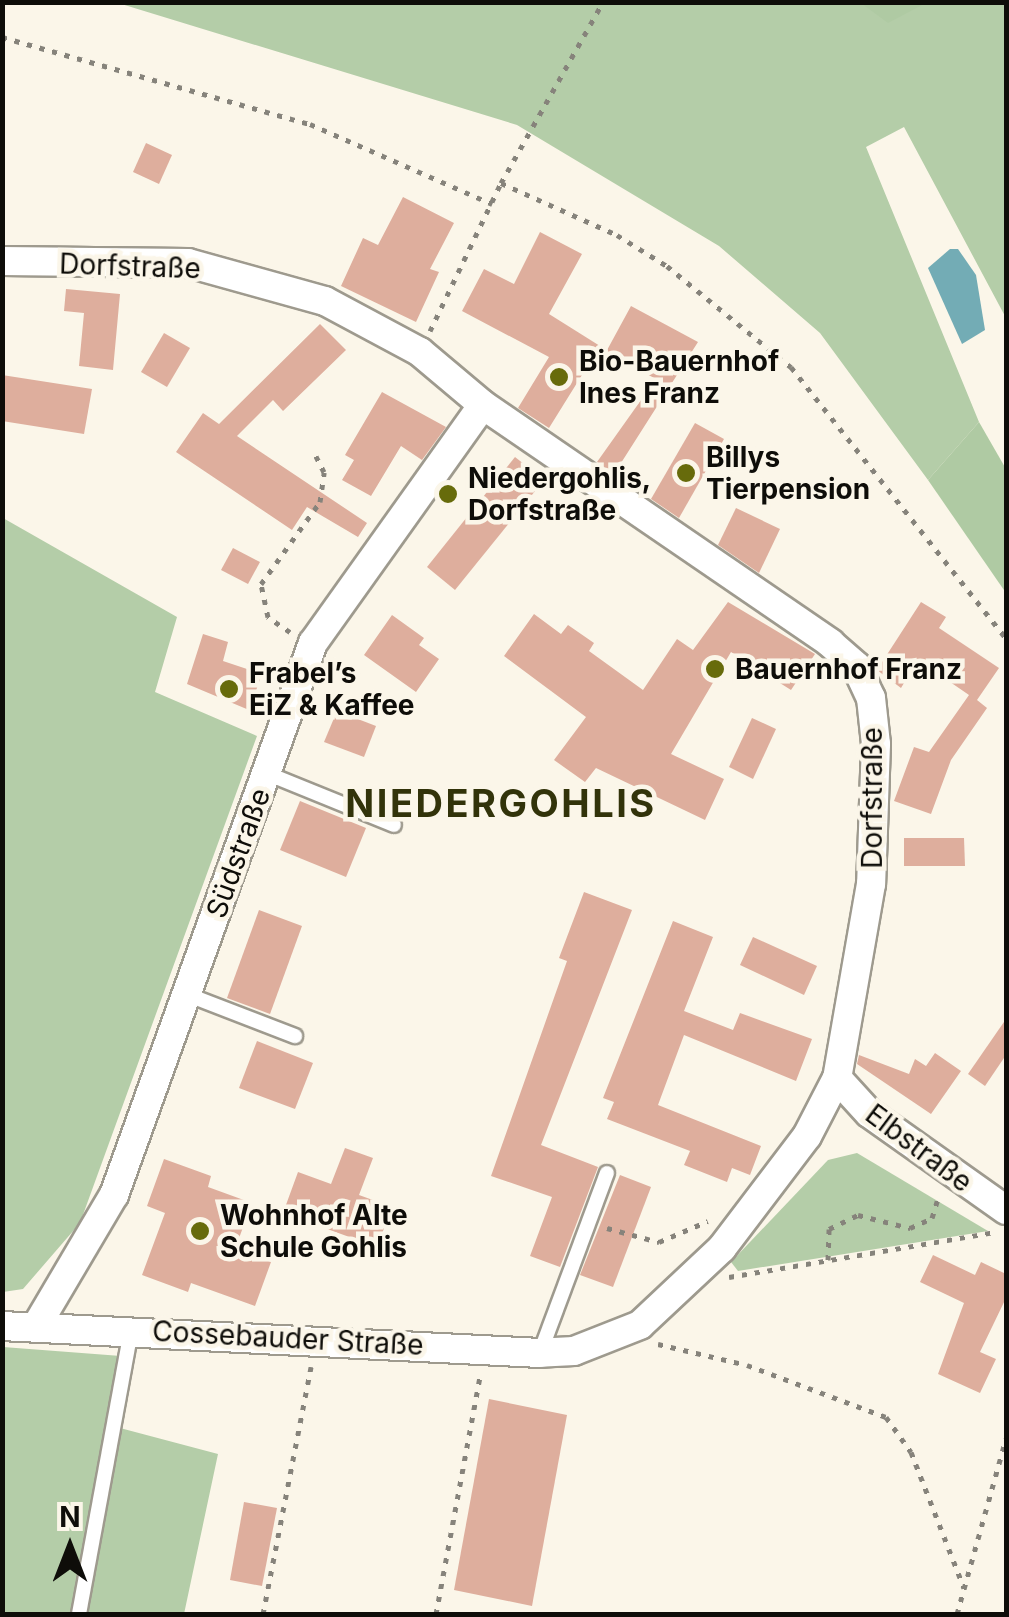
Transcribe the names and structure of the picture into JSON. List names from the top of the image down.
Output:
{
  "streets": {
    "street": [
      "Dorfstraße",
      "Südstraße",
      "Elbstraße",
      "Cossebauder Straße"
    ]
  },
  "crossings": [
    ["Dorfstraße", "Südstraße"],
    ["Dorfstraße", "Elbstraße"],
    ["Dorfstraße", "Cossebauder Straße"],
    ["Südstraße", "Cossebauder Straße"]
  ],
  "districts": ["NIEDERGOHLIS"],
  "places": [
    "Bio-Bauernhof Ines Franz",
    "Billys Tierpension",
    "Niedergohlis, Dorfstraße",
    "Bauernhof Franz",
    "Frabel’s EiZ & Kaffee",
    "Wohnhof Alte Schule Gohlis"
  ],
  "north": "top"
}
